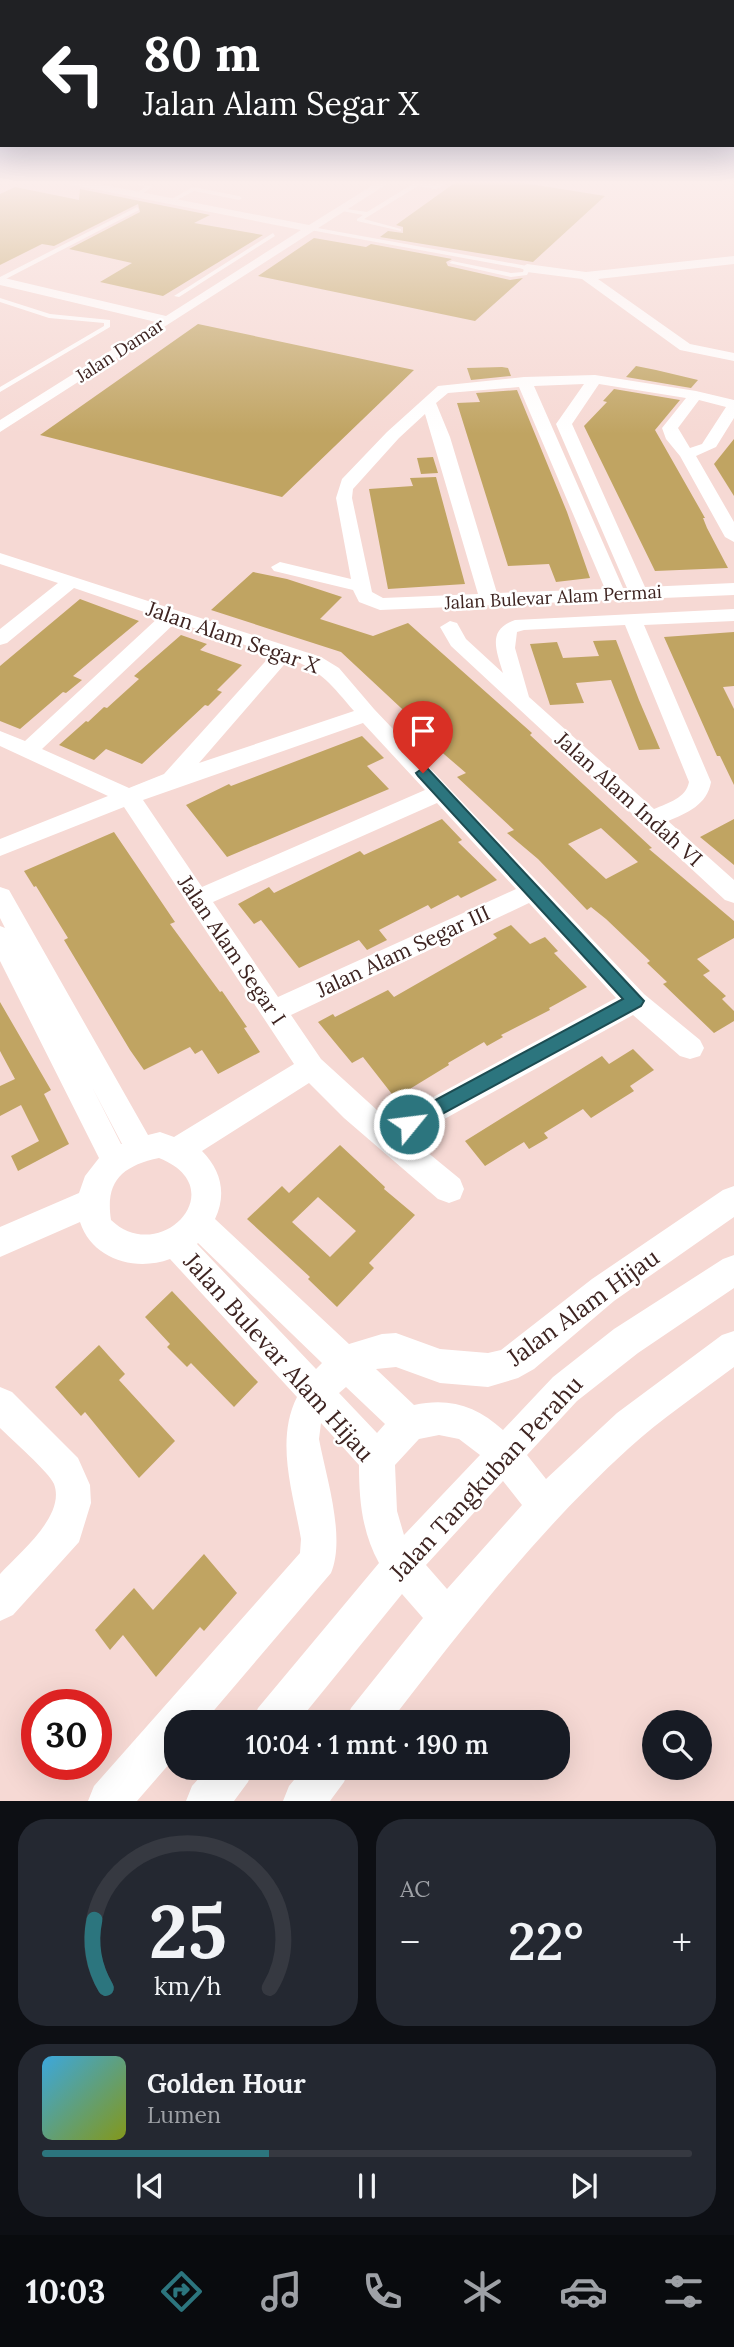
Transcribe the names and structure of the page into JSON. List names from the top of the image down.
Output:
{
  "streets": {
    "street": [
      "Jalan Damar",
      "Jalan Bulevar Alam Permai",
      "Jalan Alam Segar X",
      "Jalan Alam Indah VI",
      "Jalan Alam Segar I",
      "Jalan Alam Segar III",
      "Jalan Alam Hijau",
      "Jalan Bulevar Alam Hijau",
      "Jalan Tangkuban Perahu"
    ]
  },
  "crossings": [
    ["Jalan Alam Segar X", "Jalan Alam Segar III"],
    ["Jalan Alam Segar I", "Jalan Alam Segar III"],
    ["Jalan Alam Hijau", "Jalan Bulevar Alam Hijau"],
    ["Jalan Bulevar Alam Hijau", "Jalan Tangkuban Perahu"]
  ],
  "page": {
    "turn": ["80 m", "Jalan Alam Segar X"],
    "limit": "30",
    "trip": "10:04 · 1 mnt · 190 m",
    "tile": "AC",
    "heat": ["−", "22°", "+"],
    "song": ["Golden Hour", "Lumen"],
    "tabs": "10:03",
    "gauge": ["25", "km/h"]
  }
}
